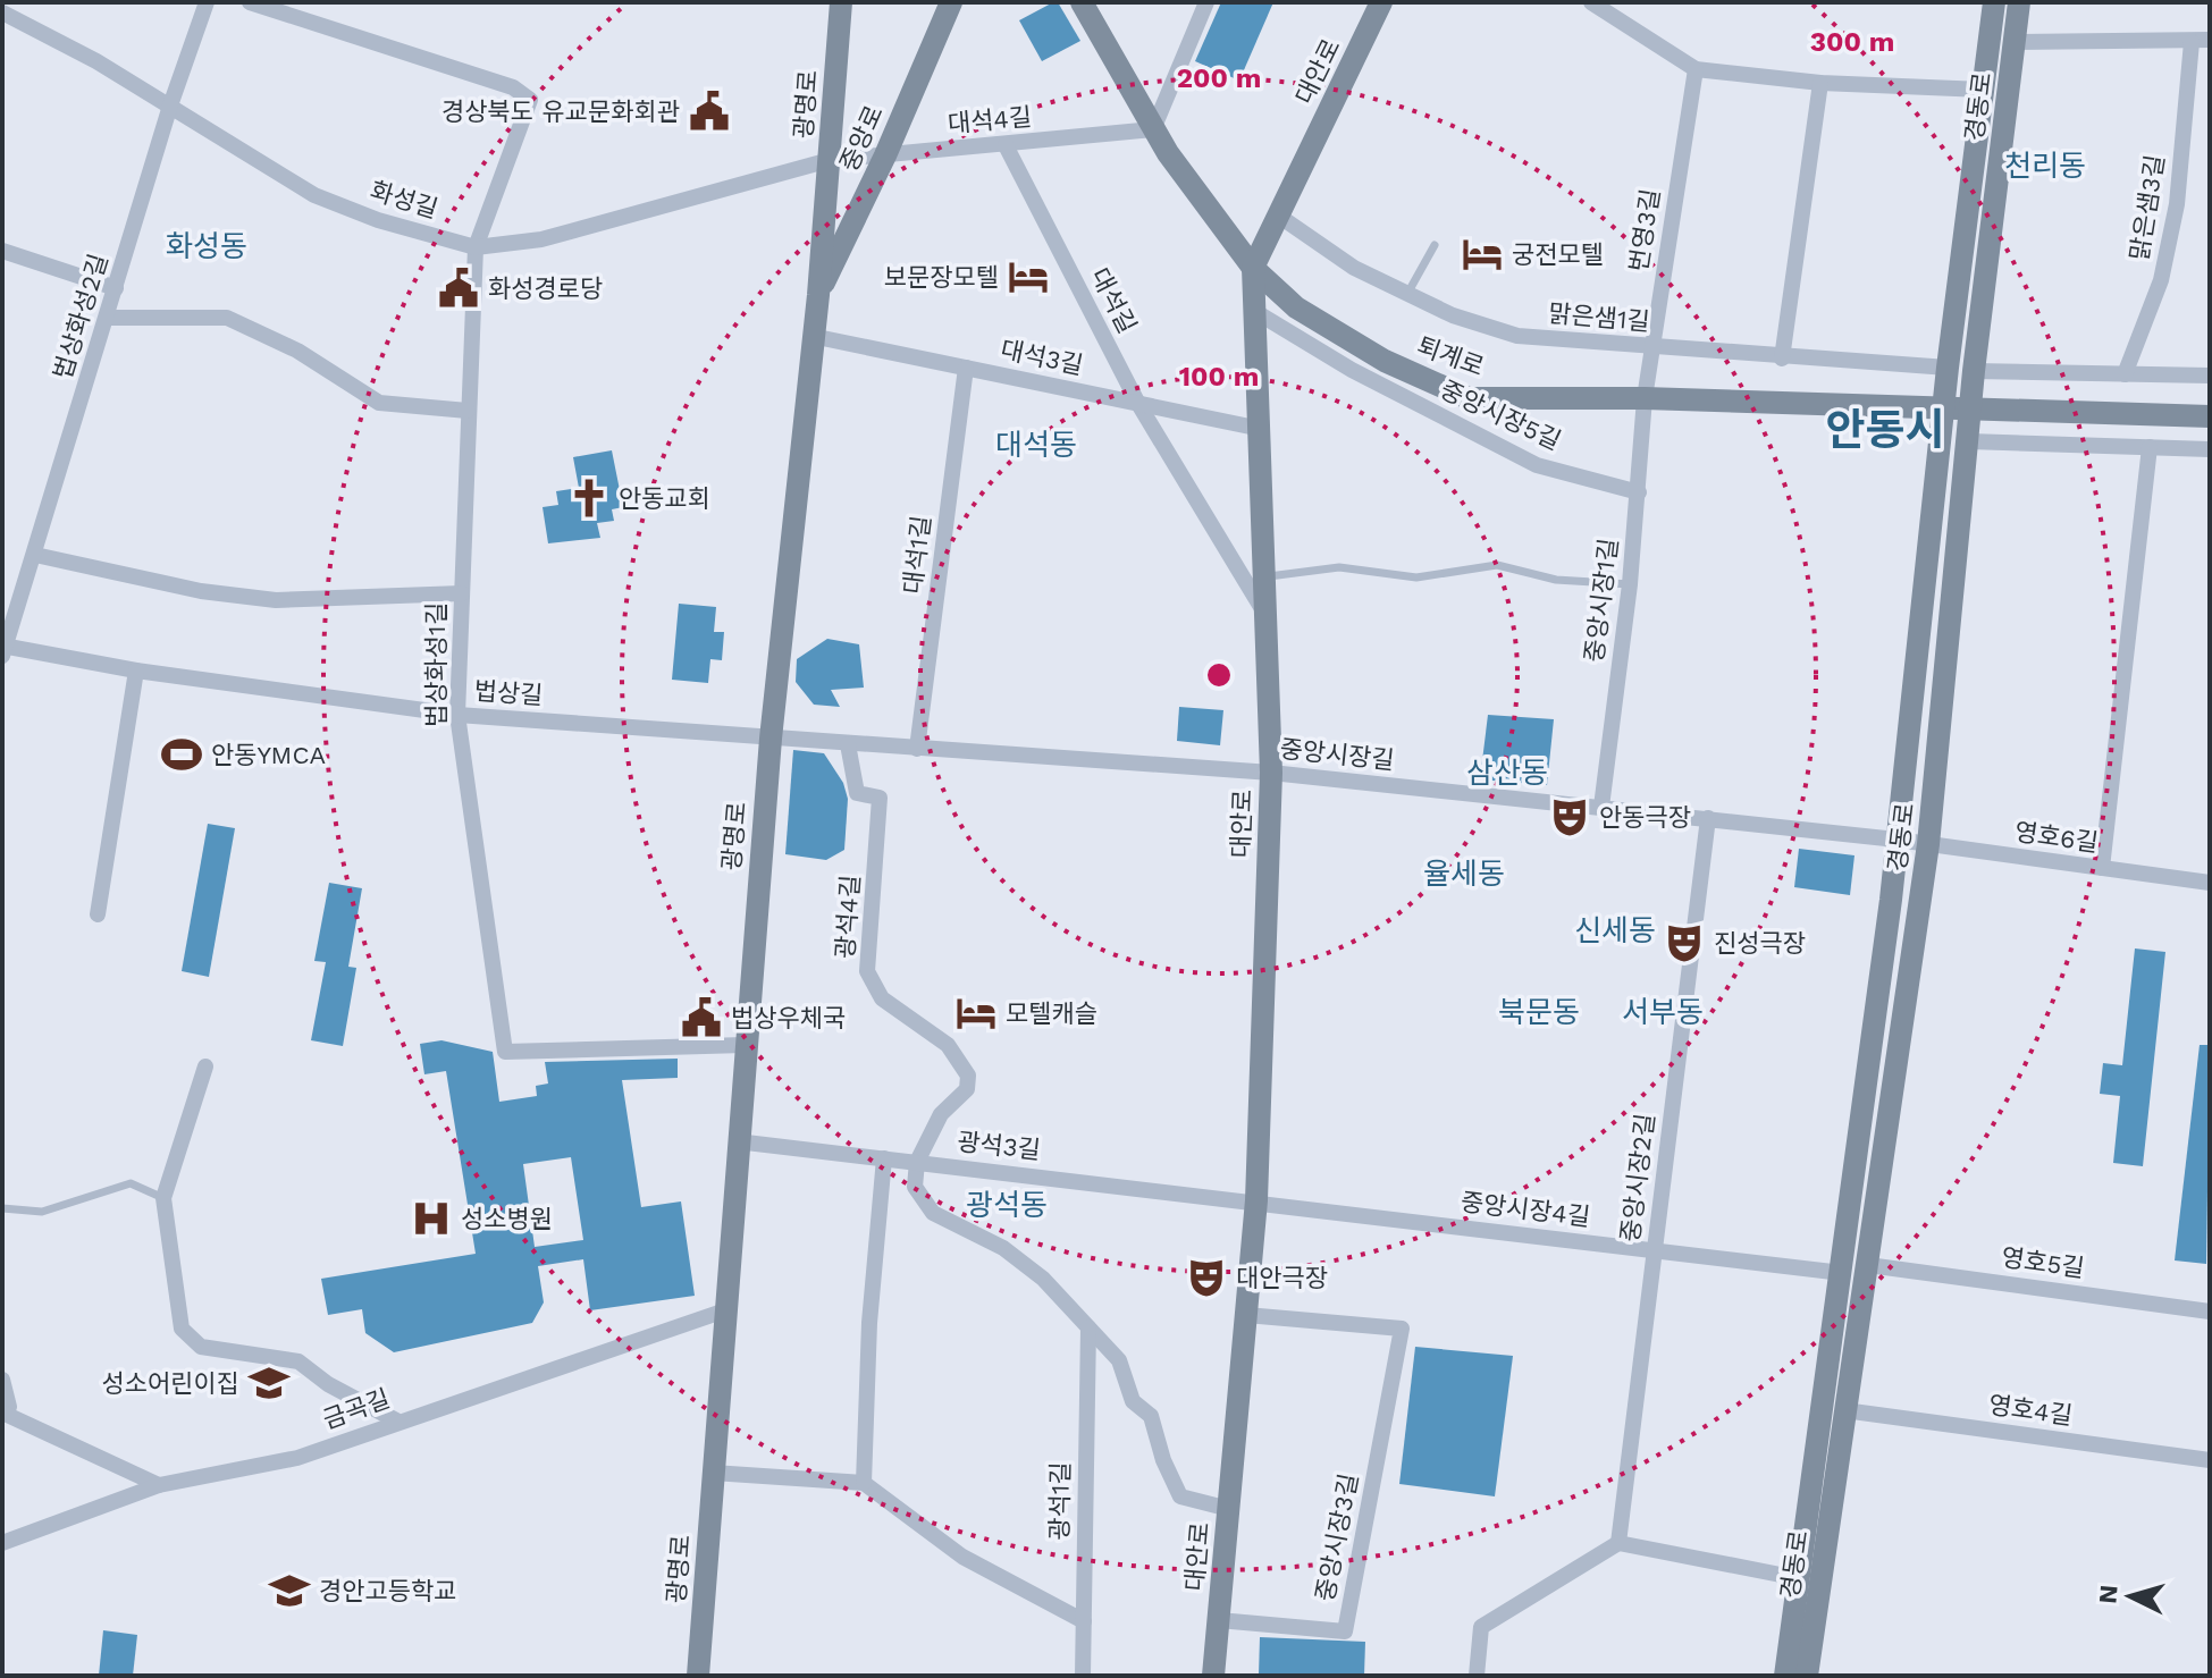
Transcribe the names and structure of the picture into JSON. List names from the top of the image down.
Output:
{
  "streets": {
    "street": [
      "대안로",
      "광명로",
      "경동로",
      "대석4길",
      "중앙로",
      "화성길",
      "맑은샘3길",
      "번영3길",
      "대석길",
      "법상화성2길",
      "맑은샘1길",
      "퇴계로",
      "대석3길",
      "중앙시장5길",
      "대석1길",
      "중앙시장1길",
      "법상화성1길",
      "법상길",
      "중앙시장길",
      "영호6길",
      "광석4길",
      "광석3길",
      "중앙시장2길",
      "중앙시장4길",
      "영호5길",
      "금곡길",
      "영호4길",
      "광석1길",
      "중앙시장3길"
    ]
  },
  "crossings": [
    ["대안로", "대석길"],
    ["대안로", "맑은샘1길"],
    ["대안로", "퇴계로"],
    ["대안로", "대석3길"],
    ["대안로", "중앙시장5길"],
    ["대안로", "중앙시장길"],
    ["대안로", "광석3길"],
    ["대안로", "중앙시장4길"],
    ["대안로", "중앙시장3길"],
    ["광명로", "대석4길"],
    ["광명로", "중앙로"],
    ["광명로", "화성길"],
    ["광명로", "대석3길"],
    ["광명로", "법상화성1길"],
    ["광명로", "법상길"],
    ["광명로", "중앙시장길"],
    ["광명로", "광석3길"],
    ["광명로", "금곡길"],
    ["경동로", "맑은샘1길"],
    ["경동로", "퇴계로"],
    ["경동로", "중앙시장길"],
    ["경동로", "영호6길"],
    ["경동로", "중앙시장4길"],
    ["경동로", "영호5길"],
    ["경동로", "영호4길"],
    ["대석4길", "중앙로"],
    ["대석4길", "화성길"],
    ["대석4길", "대석길"],
    ["대석4길", "퇴계로"],
    ["화성길", "법상화성2길"],
    ["화성길", "법상화성1길"],
    ["번영3길", "맑은샘1길"],
    ["번영3길", "퇴계로"],
    ["번영3길", "중앙시장1길"],
    ["대석길", "대석3길"],
    ["법상화성2길", "법상길"],
    ["퇴계로", "중앙시장1길"],
    ["대석3길", "대석1길"],
    ["중앙시장5길", "중앙시장1길"],
    ["대석1길", "중앙시장길"],
    ["중앙시장1길", "중앙시장길"],
    ["법상화성1길", "법상길"],
    ["법상길", "중앙시장길"],
    ["중앙시장길", "영호6길"],
    ["중앙시장길", "광석4길"],
    ["중앙시장길", "중앙시장2길"],
    ["광석4길", "광석3길"],
    ["광석3길", "중앙시장4길"],
    ["중앙시장2길", "중앙시장4길"]
  ],
  "districts": [
    "천리동",
    "화성동",
    "안동시",
    "대석동",
    "삼산동",
    "율세동",
    "신세동",
    "북문동",
    "서부동",
    "광석동"
  ],
  "places": {
    "public building": ["경상북도 유교문화회관", "화성경로당", "법상우체국"],
    "hotel": ["궁전모텔", "보문장모텔", "모텔캐슬"],
    "church": ["안동교회"],
    "sports": ["안동YMCA"],
    "theatre": ["안동극장", "진성극장", "대안극장"],
    "hospital": ["성소병원"],
    "school or university": ["성소어린이집", "경안고등학교"]
  },
  "north": "left",
  "rings": ["300 m", "200 m", "100 m"]
}
